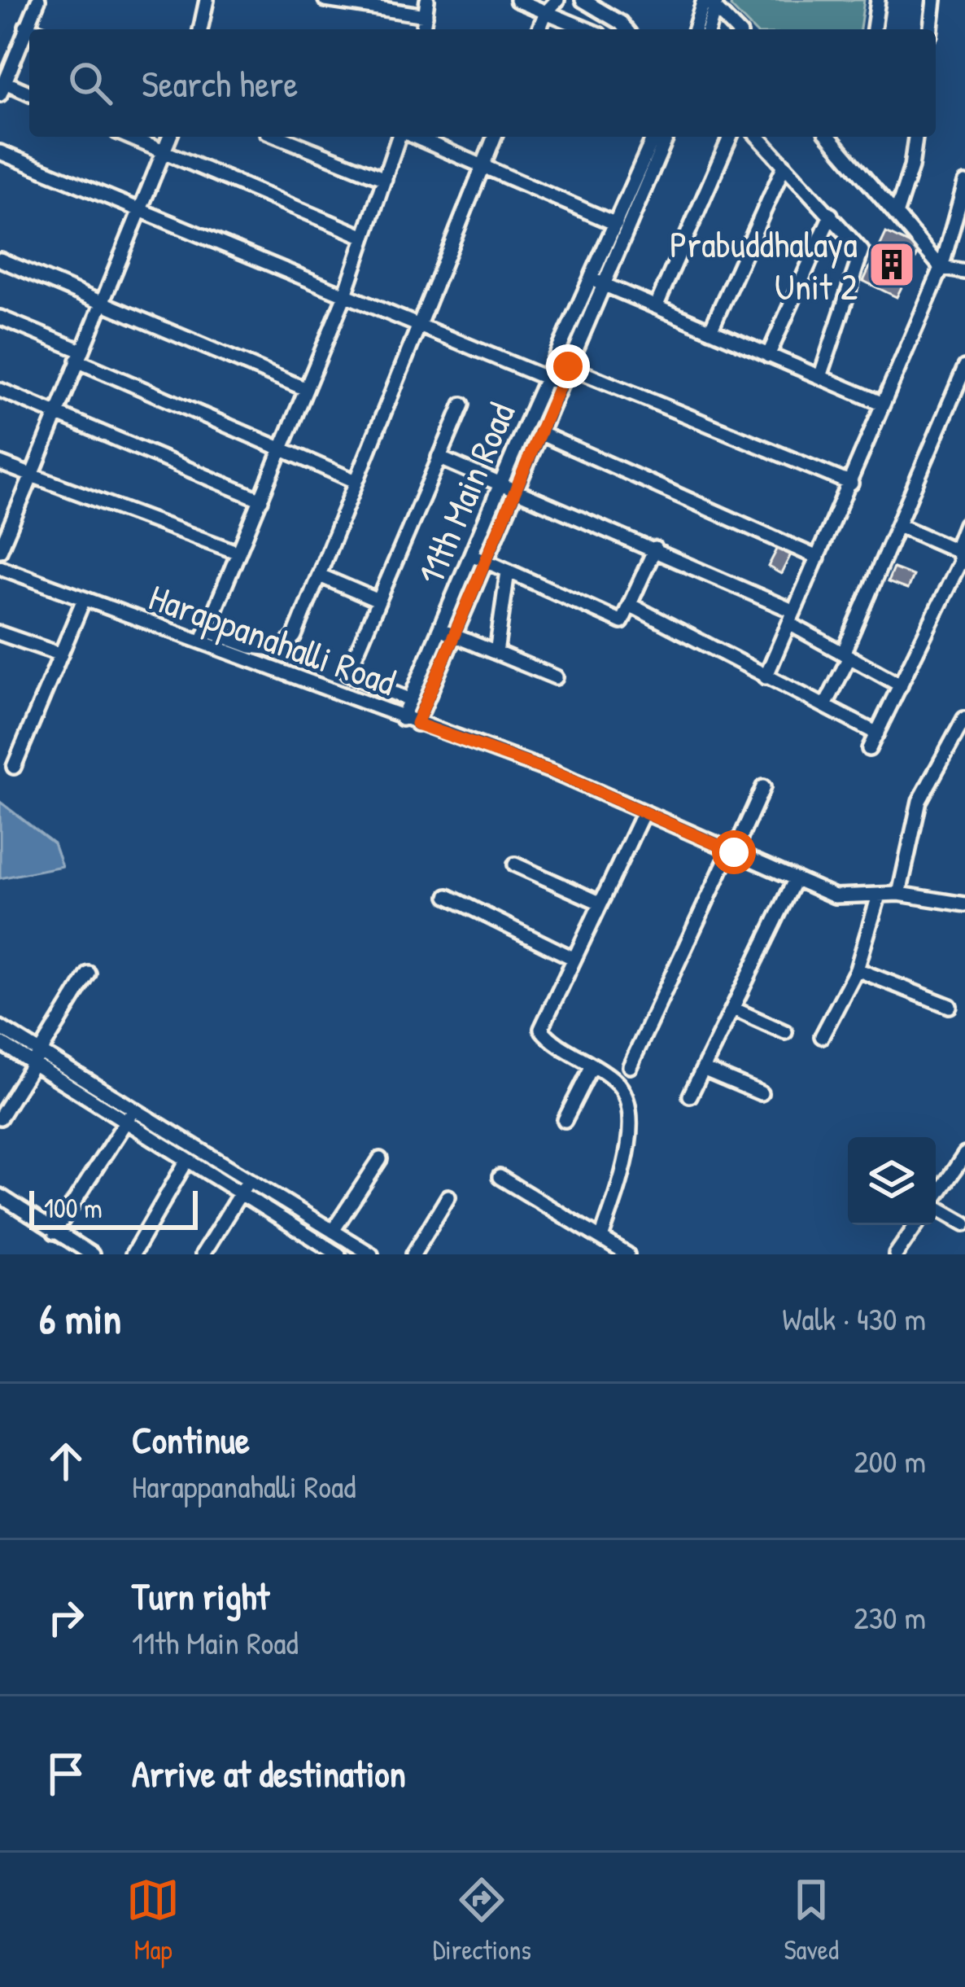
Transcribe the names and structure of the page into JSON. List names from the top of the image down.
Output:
{
  "streets": {
    "street": ["11th Main Road", "Harappanahalli Road"]
  },
  "crossings": [
    ["11th Main Road", "Harappanahalli Road"]
  ],
  "places": {
    "building": ["Prabuddhalaya Unit 2"]
  },
  "scale_bar": "100 m",
  "page": {
    "search": "Search here",
    "scale": "100 m",
    "heading": ["6 min", "Walk · 430 m"],
    "list": [
      ["Continue", "Harappanahalli Road", "200 m"],
      ["Turn right", "11th Main Road", "230 m"],
      "Arrive at destination"
    ],
    "nav": ["Map", "Directions", "Saved"]
  }
}
